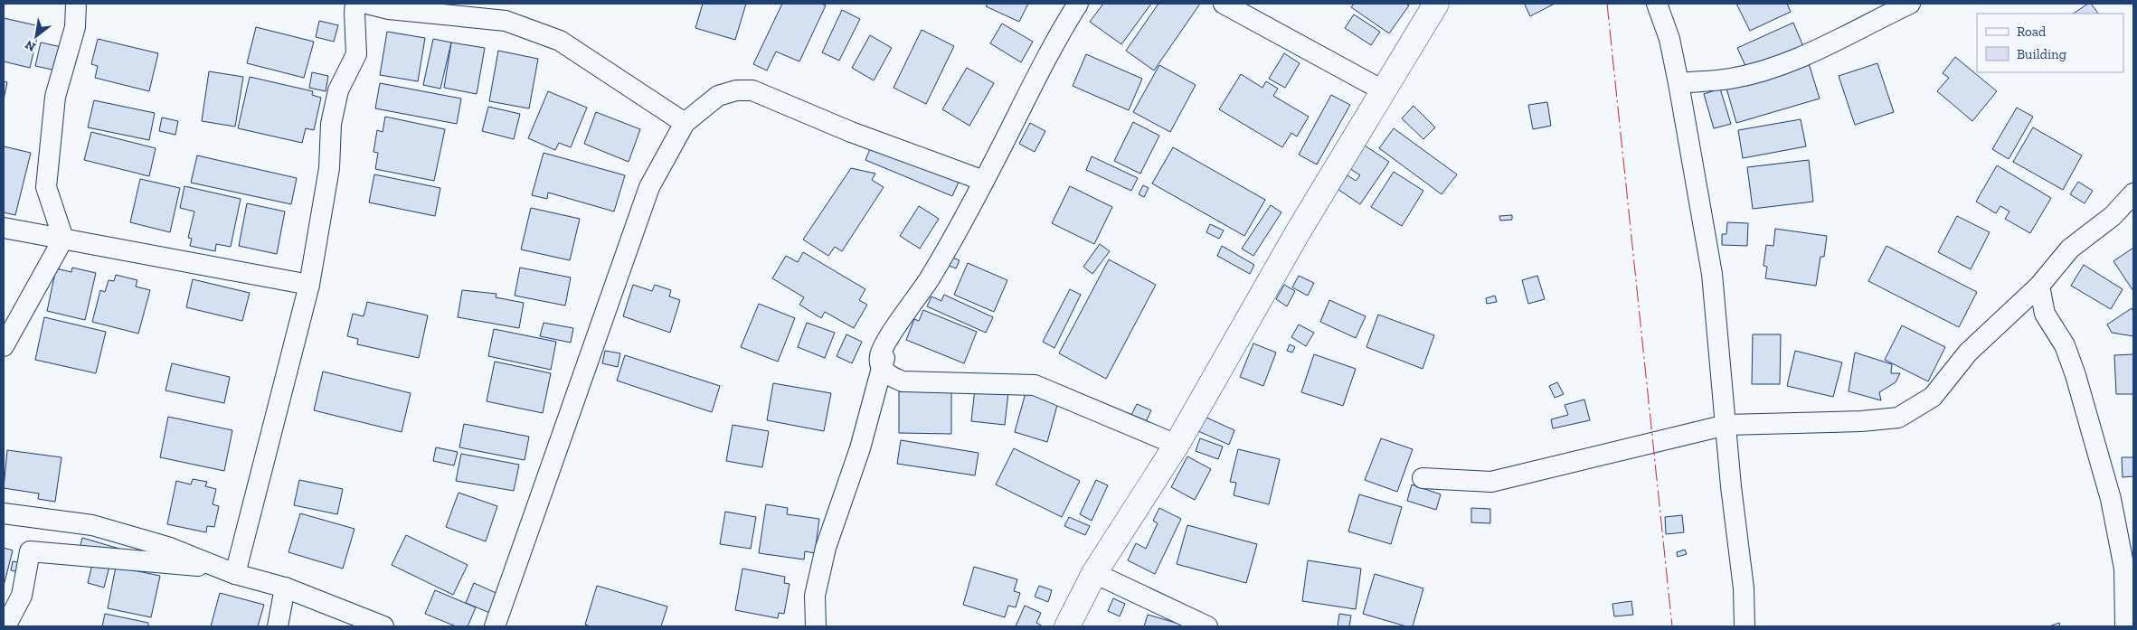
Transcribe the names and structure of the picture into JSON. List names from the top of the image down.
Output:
{
  "legend": ["Road", "Building"],
  "north": "bottom left"
}
